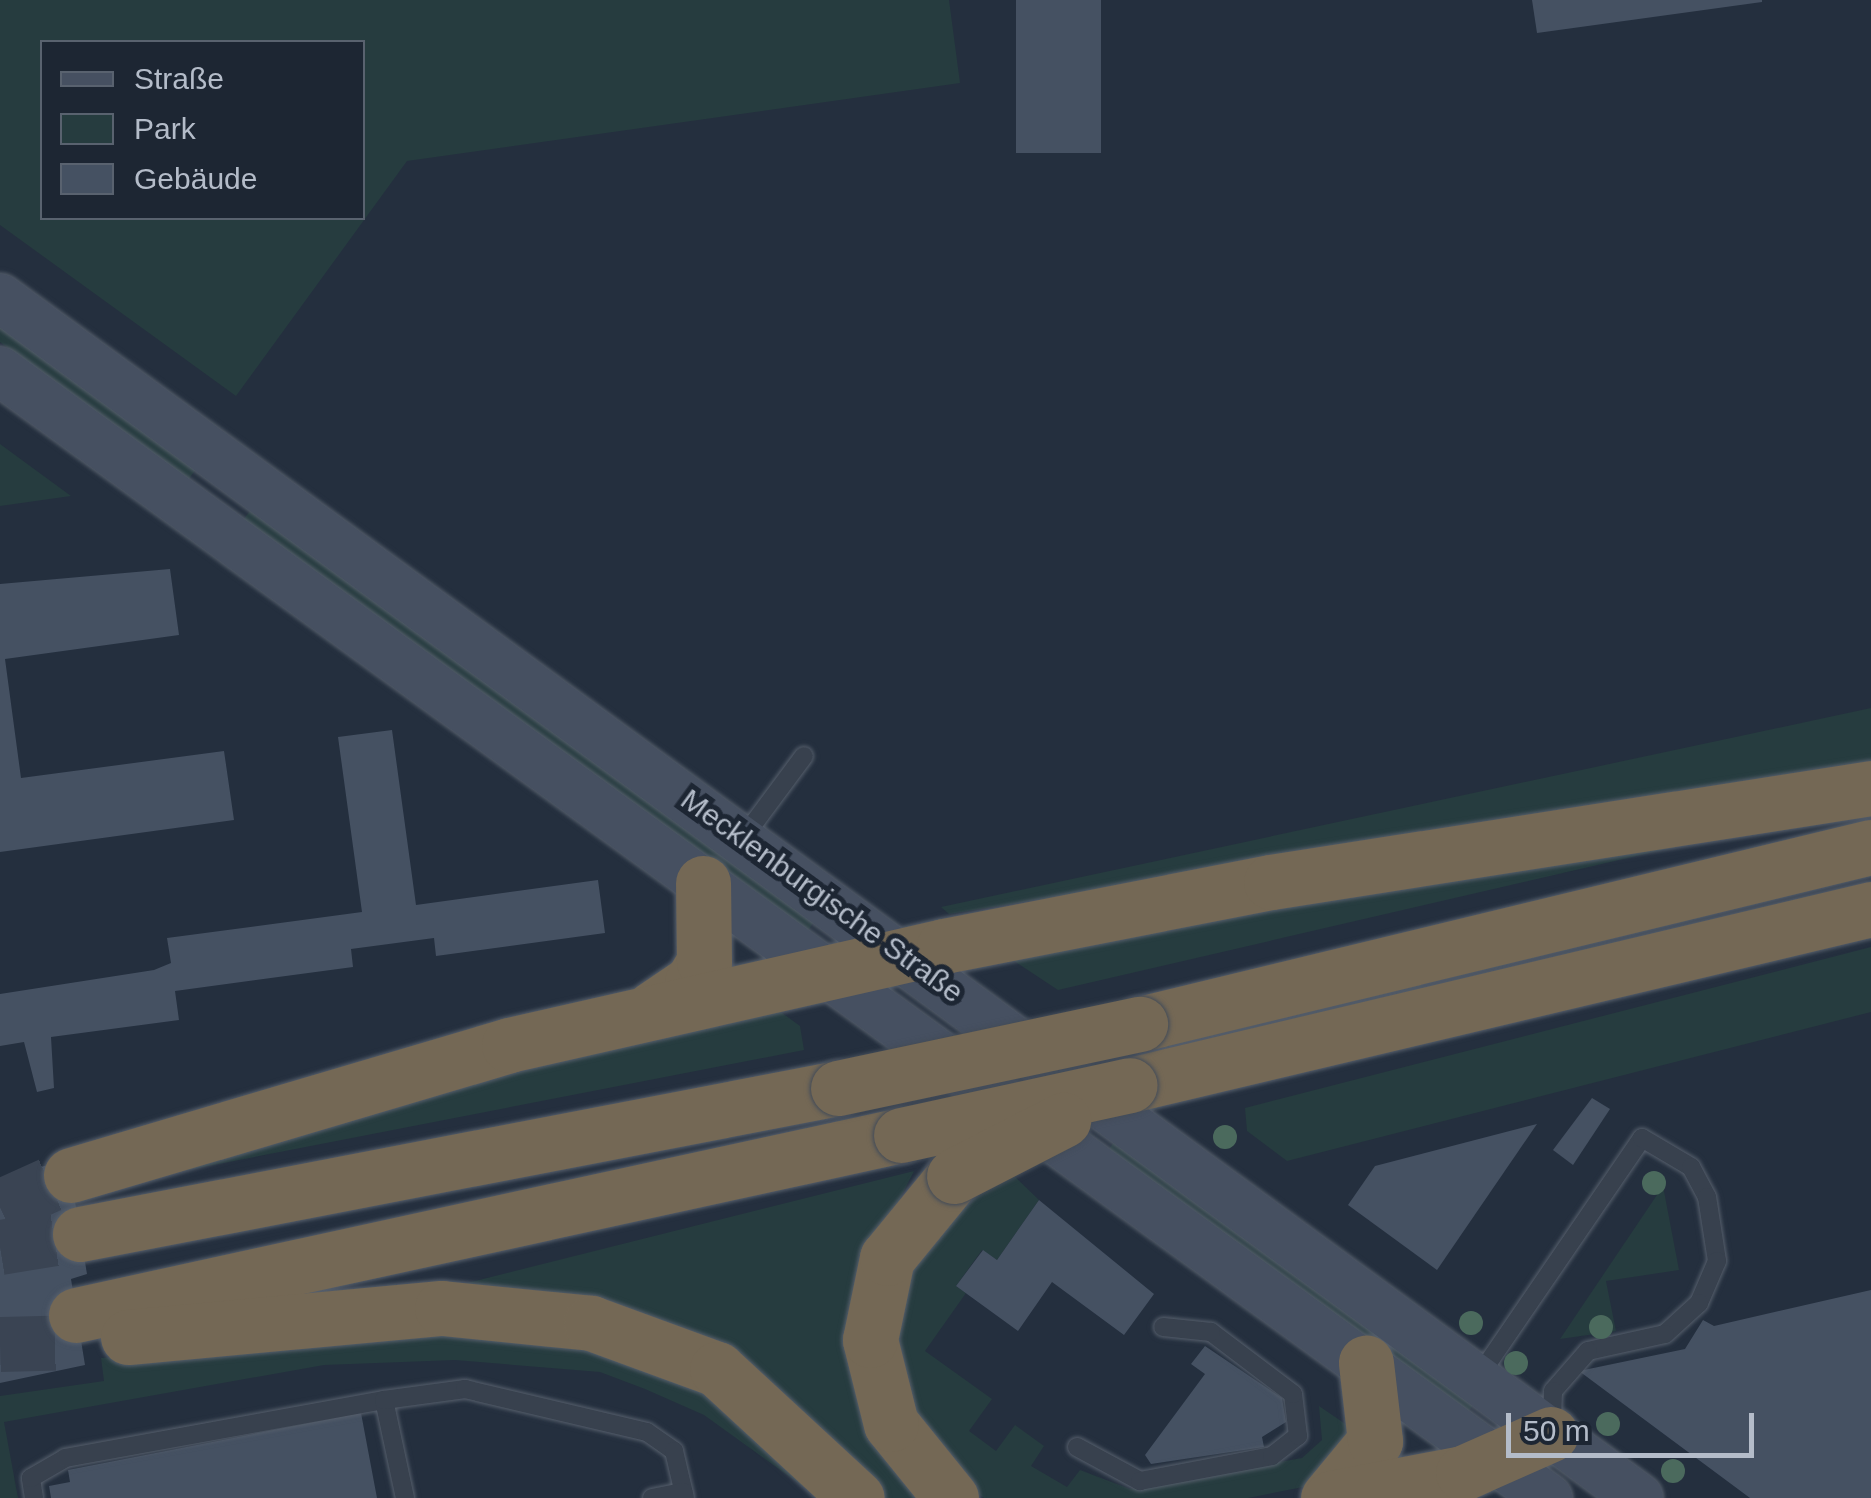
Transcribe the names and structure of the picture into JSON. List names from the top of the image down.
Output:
{
  "streets": {
    "main road": ["Mecklenburgische Straße"]
  },
  "legend": ["Straße", "Park", "Gebäude"],
  "scale_bar": "50 m"
}
